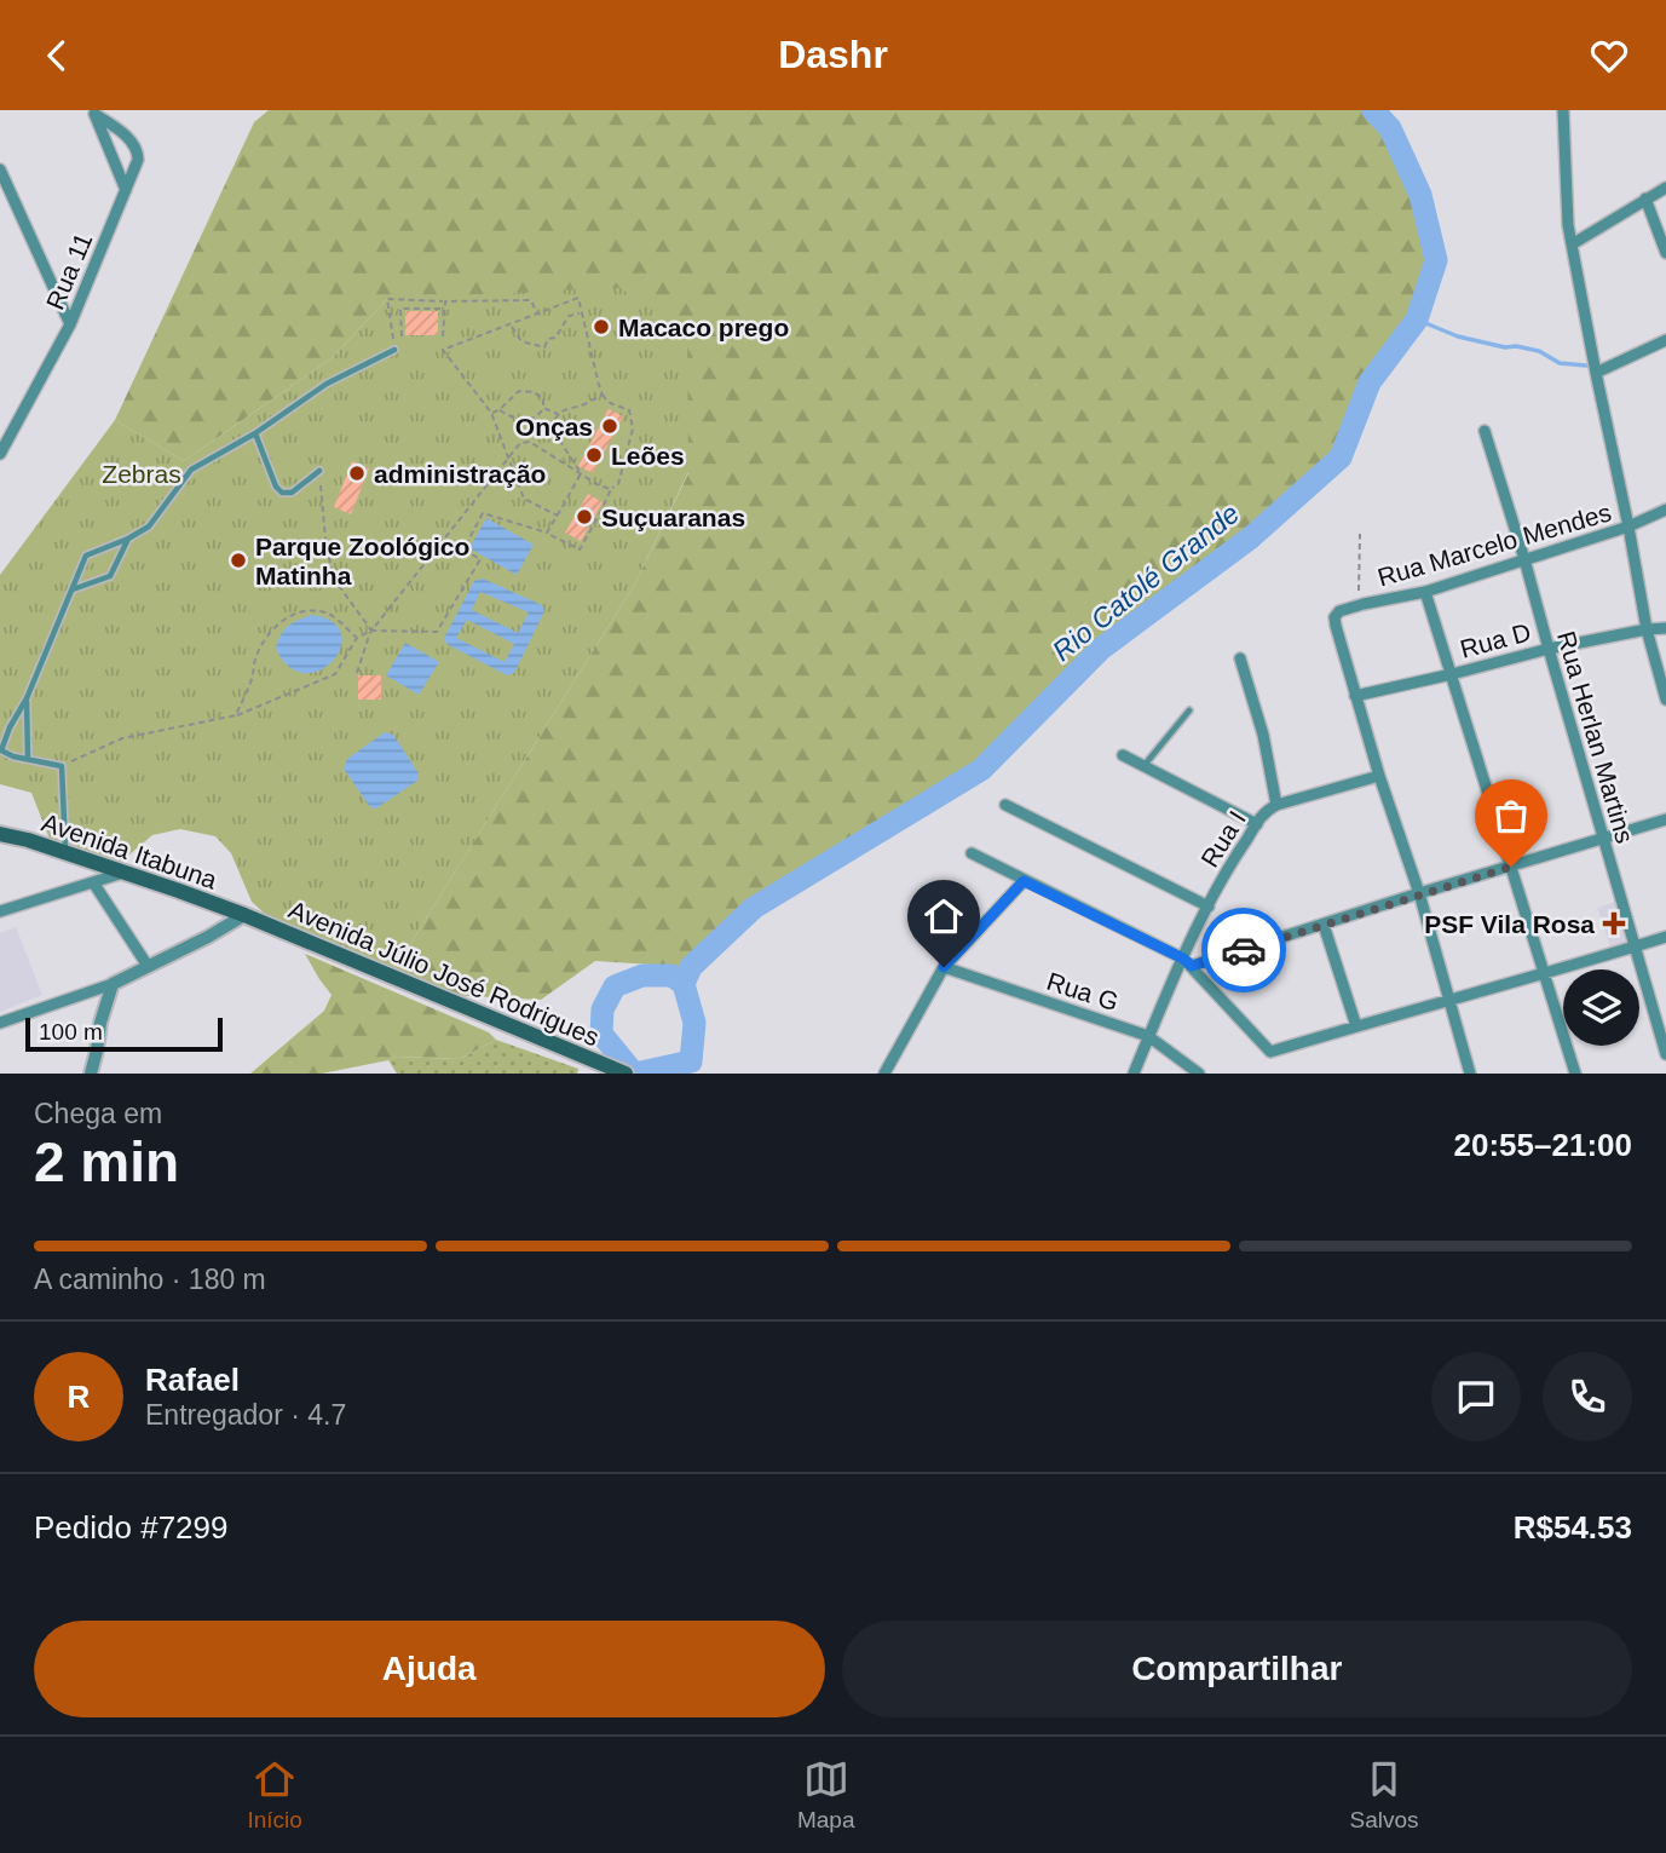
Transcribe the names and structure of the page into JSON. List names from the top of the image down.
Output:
{
  "streets": {
    "main road": ["Avenida Itabuna", "Avenida Júlio José Rodrigues"],
    "street": [
      "Rua 11",
      "Rua Marcelo Mendes",
      "Rua D",
      "Rua Herlan Martins",
      "Rua I",
      "Rua G"
    ]
  },
  "crossings": [
    ["Rua Marcelo Mendes", "Rua D"],
    ["Rua Marcelo Mendes", "Rua Herlan Martins"],
    ["Rua D", "Rua Herlan Martins"],
    ["Rua I", "Rua G"],
    ["Avenida Itabuna", "Avenida Júlio José Rodrigues"]
  ],
  "water": ["Rio Catolé Grande"],
  "parks": ["Zebras"],
  "places": {
    "other": [
      "Macaco prego",
      "Onças",
      "Leões",
      "administração",
      "Suçuaranas",
      "Parque Zoológico Matinha"
    ],
    "health": ["PSF Vila Rosa"]
  },
  "scale_bar": "100 m",
  "page": {
    "header": "Dashr",
    "scale": "100 m",
    "heading": ["2 min", "Chega em", "20:55–21:00"],
    "panel": [
      "Rafael",
      "Entregador · 4.7",
      "Pedido #7299",
      "R$54.53"
    ],
    "bar": "A caminho · 180 m",
    "round": "R",
    "buttons": ["Ajuda", "Compartilhar"],
    "tabs": ["Início", "Mapa", "Salvos"]
  }
}
